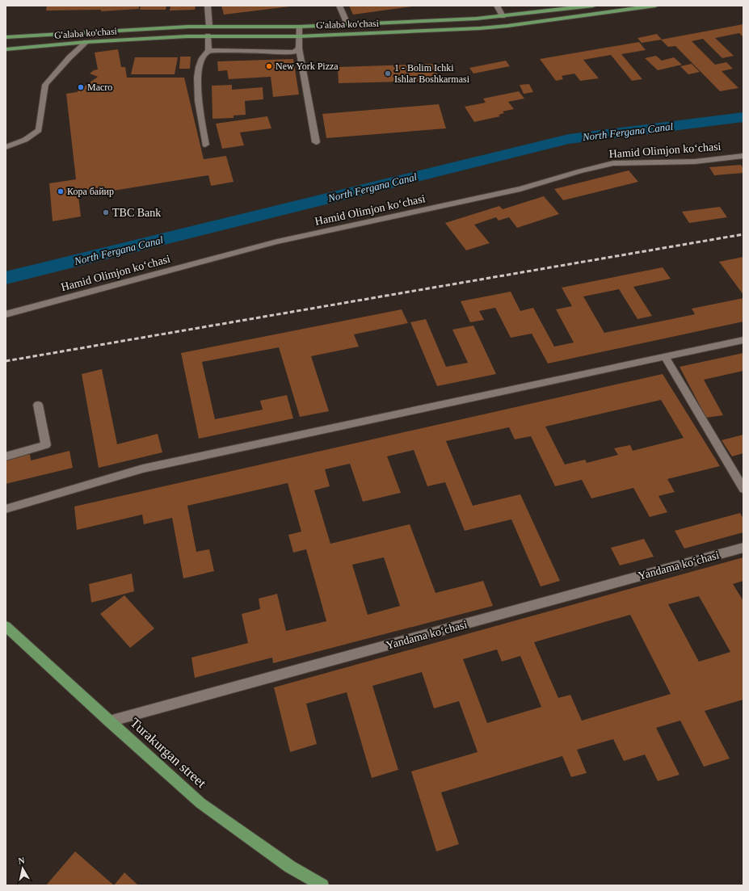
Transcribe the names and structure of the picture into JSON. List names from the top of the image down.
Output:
{
  "streets": {
    "main road": ["G'alaba ko'chasi", "Turakurgan street"],
    "street": ["Hamid Olimjon koʻchasi", "Yandama koʻchasi"]
  },
  "crossings": [
    ["Yandama koʻchasi", "Turakurgan street"]
  ],
  "water": ["North Fergana Canal"],
  "places": [
    "New York Pizza",
    "1 - Bolim Ichki Ishlar Boshkarmasi",
    "Macro",
    "Кора байир",
    "TBC Bank"
  ],
  "north": "top"
}
